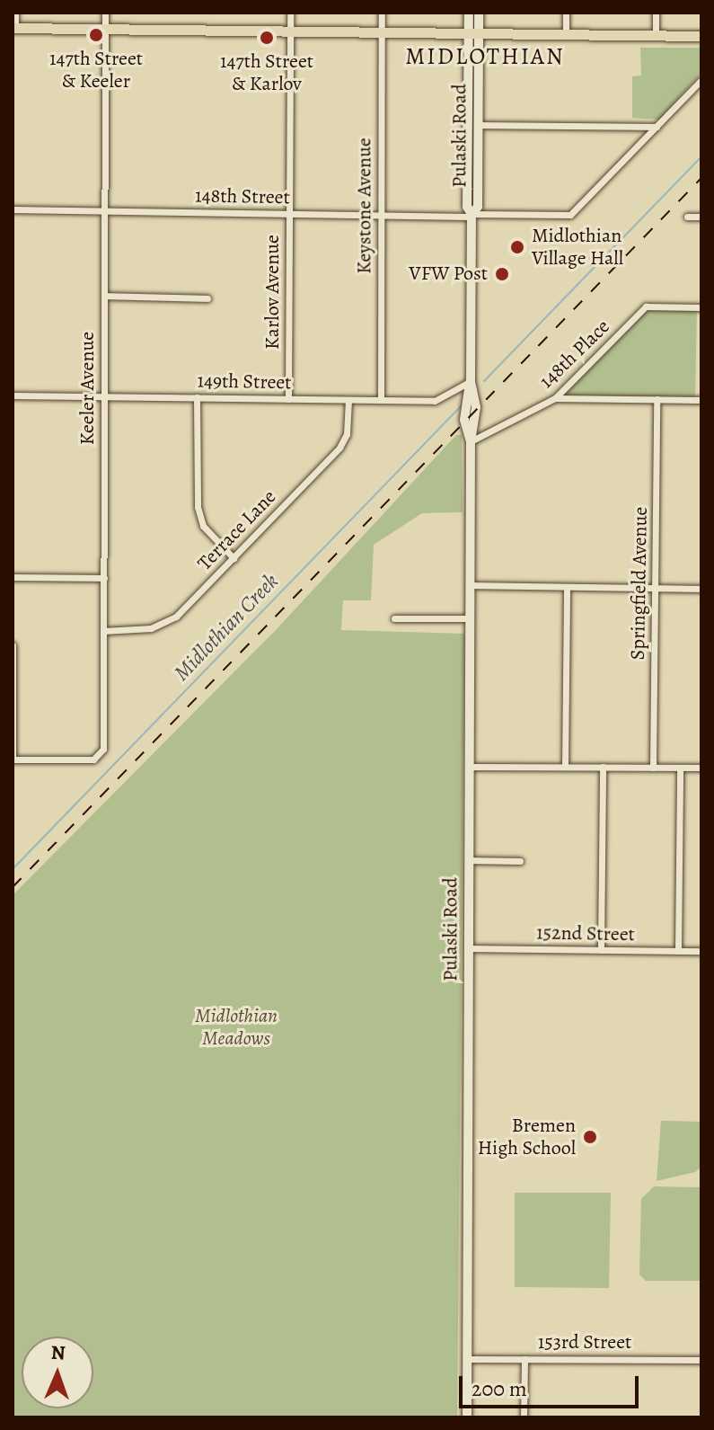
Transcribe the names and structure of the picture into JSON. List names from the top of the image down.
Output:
{
  "streets": {
    "main road": ["Pulaski Road"],
    "street": [
      "148th Street",
      "Keystone Avenue",
      "Karlov Avenue",
      "148th Place",
      "149th Street",
      "Keeler Avenue",
      "Terrace Lane",
      "Springfield Avenue",
      "152nd Street",
      "153rd Street"
    ]
  },
  "crossings": [
    ["Pulaski Road", "148th Street"],
    ["Pulaski Road", "148th Place"],
    ["Pulaski Road", "149th Street"],
    ["Pulaski Road", "152nd Street"],
    ["Pulaski Road", "153rd Street"],
    ["148th Street", "Keystone Avenue"],
    ["148th Street", "Karlov Avenue"],
    ["148th Street", "Keeler Avenue"],
    ["Keystone Avenue", "149th Street"],
    ["Karlov Avenue", "149th Street"],
    ["149th Street", "Keeler Avenue"],
    ["149th Street", "Terrace Lane"],
    ["Keeler Avenue", "Terrace Lane"]
  ],
  "districts": ["MIDLOTHIAN"],
  "water": ["Midlothian Creek"],
  "parks": ["Midlothian Meadows"],
  "places": [
    "147th Street & Keeler",
    "147th Street & Karlov",
    "Midlothian Village Hall",
    "VFW Post",
    "Bremen High School"
  ],
  "scale_bar": "200 m",
  "north": "top"
}
